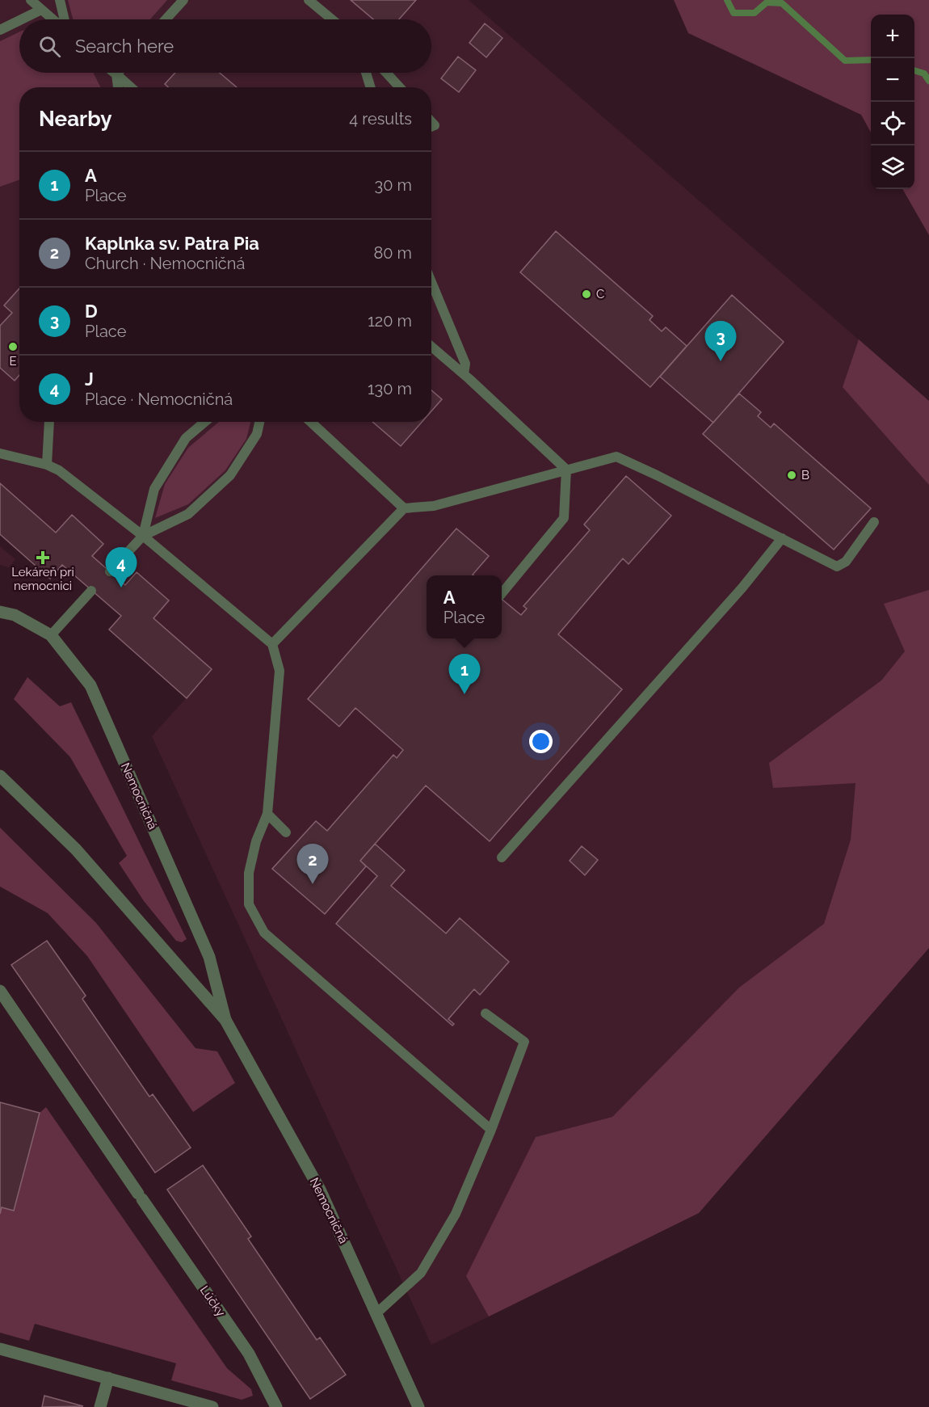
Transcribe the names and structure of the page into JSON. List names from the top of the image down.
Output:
{
  "streets": {
    "street": ["Nemocničná", "Lúčky"]
  },
  "places": {
    "other": ["C", "E", "B"],
    "health": ["Lekáreň pri nemocnici"]
  },
  "page": {
    "map_buttons": ["+", "−"],
    "search": "Search here",
    "heading": ["Nearby", "4 results"],
    "list": [
      {
        "mark": "1",
        "name": "A",
        "note": "Place",
        "value": "30 m"
      },
      {
        "mark": "2",
        "name": "Kaplnka sv. Patra Pia",
        "note": "Church · Nemocničná",
        "value": "80 m"
      },
      {
        "mark": "3",
        "name": "D",
        "note": "Place",
        "value": "120 m"
      },
      {
        "mark": "4",
        "name": "J",
        "note": "Place · Nemocničná",
        "value": "130 m"
      }
    ],
    "pins": [
      "3",
      "4",
      "1",
      "2"
    ],
    "popup": ["A", "Place"]
  }
}
